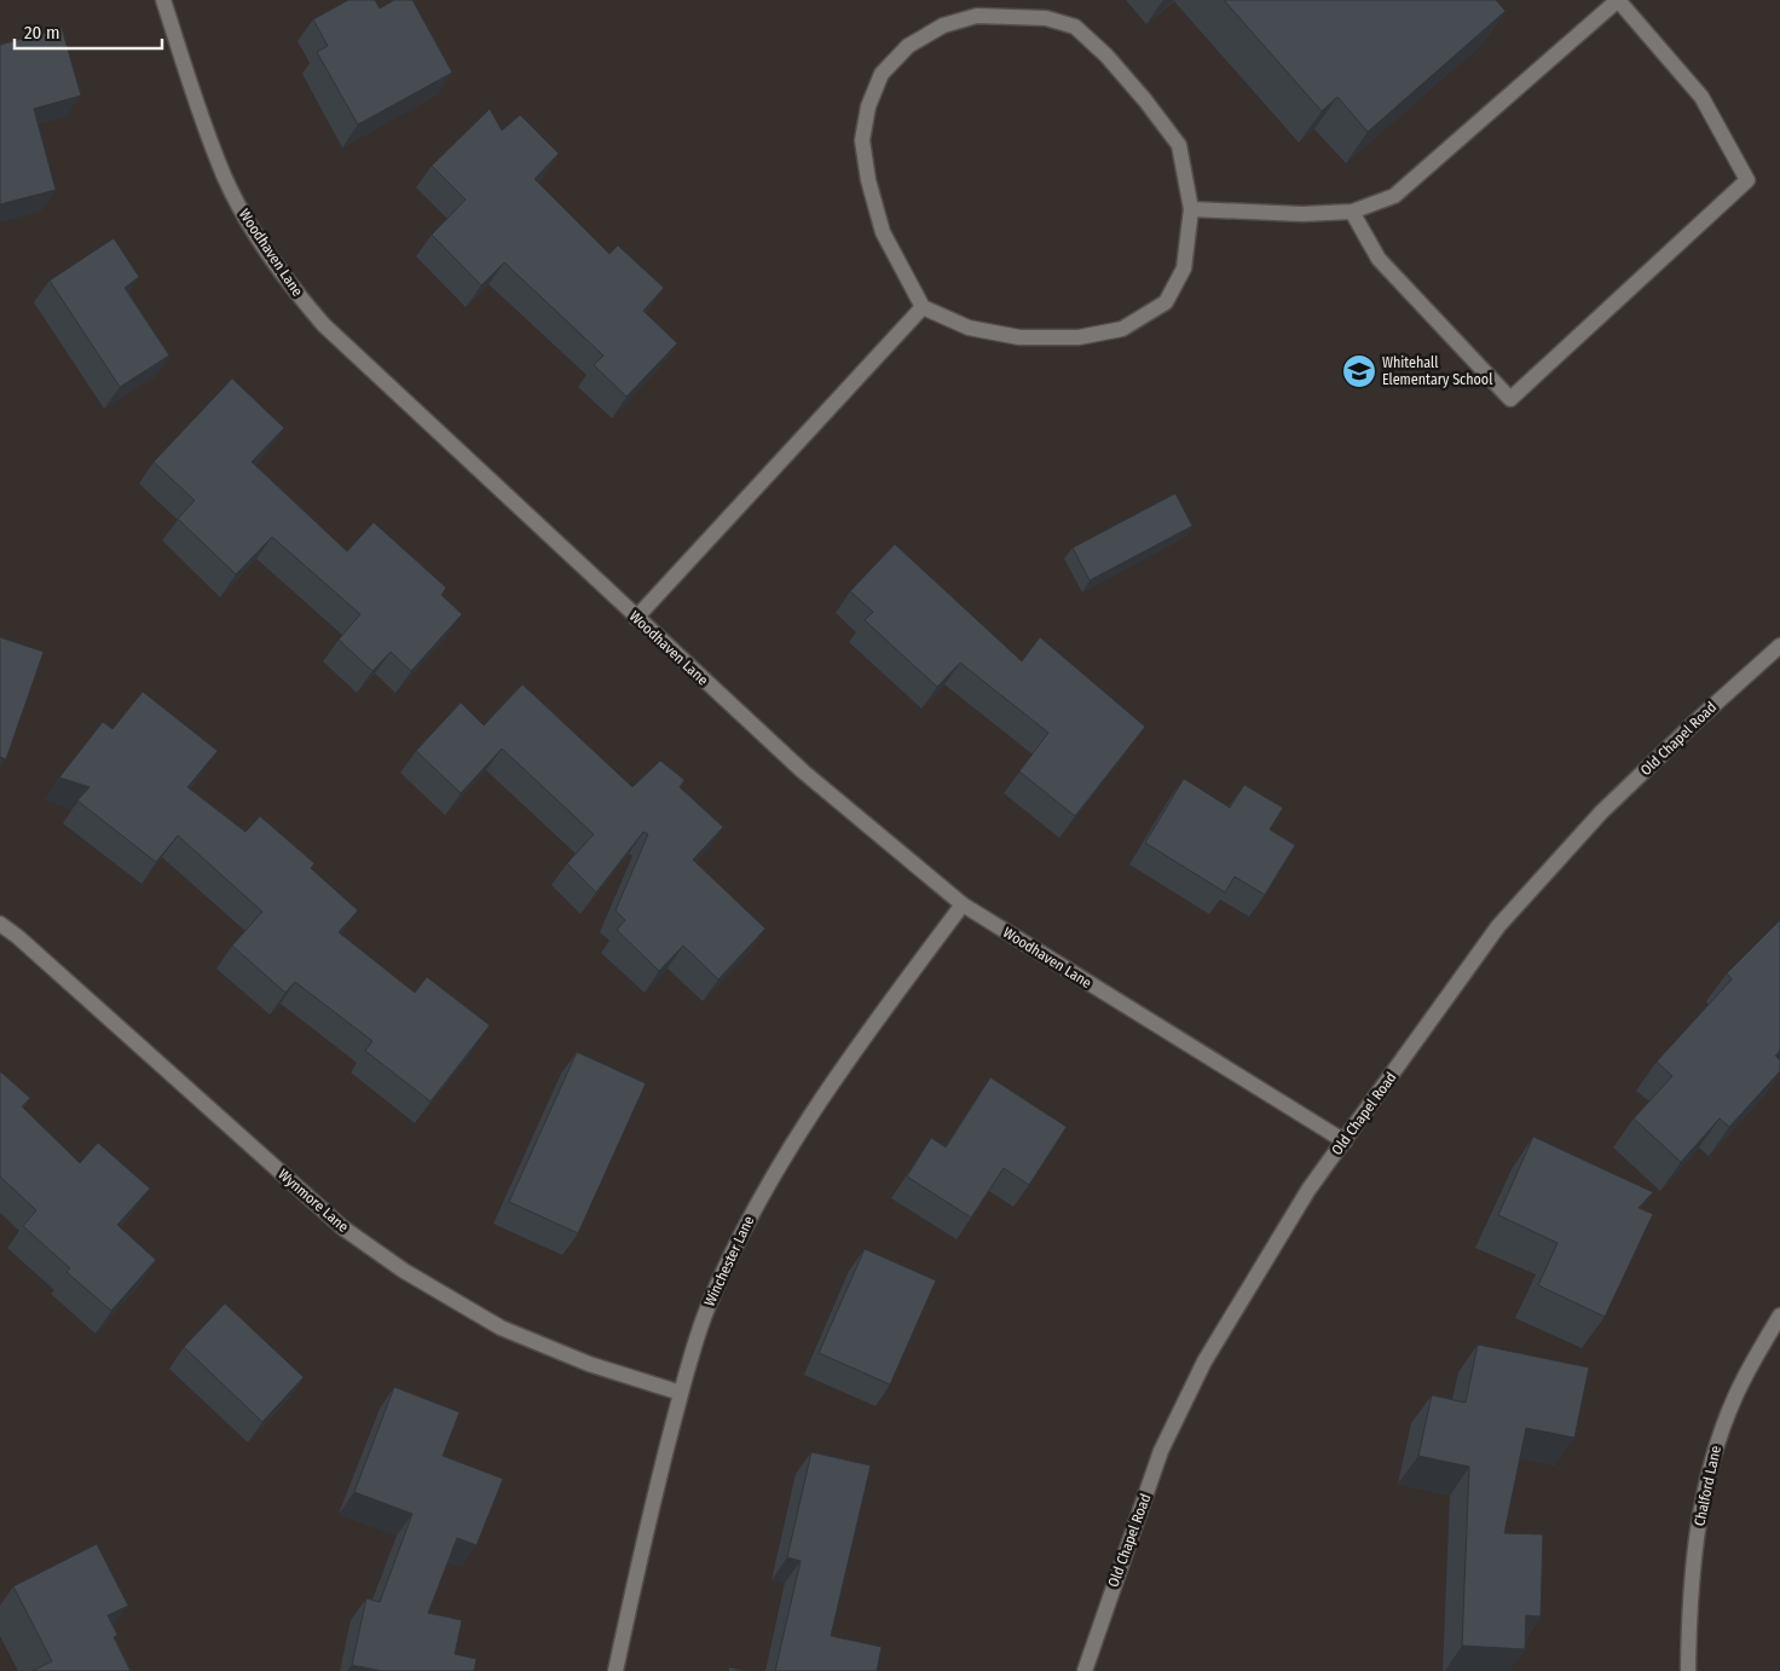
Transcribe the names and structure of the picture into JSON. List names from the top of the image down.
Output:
{
  "streets": {
    "street": [
      "Woodhaven Lane",
      "Old Chapel Road",
      "Wynmore Lane",
      "Winchester Lane",
      "Chalford Lane"
    ]
  },
  "crossings": [
    ["Woodhaven Lane", "Old Chapel Road"],
    ["Woodhaven Lane", "Winchester Lane"],
    ["Wynmore Lane", "Winchester Lane"]
  ],
  "places": {
    "school or university": ["Whitehall Elementary School"]
  },
  "scale_bar": "20 m"
}
